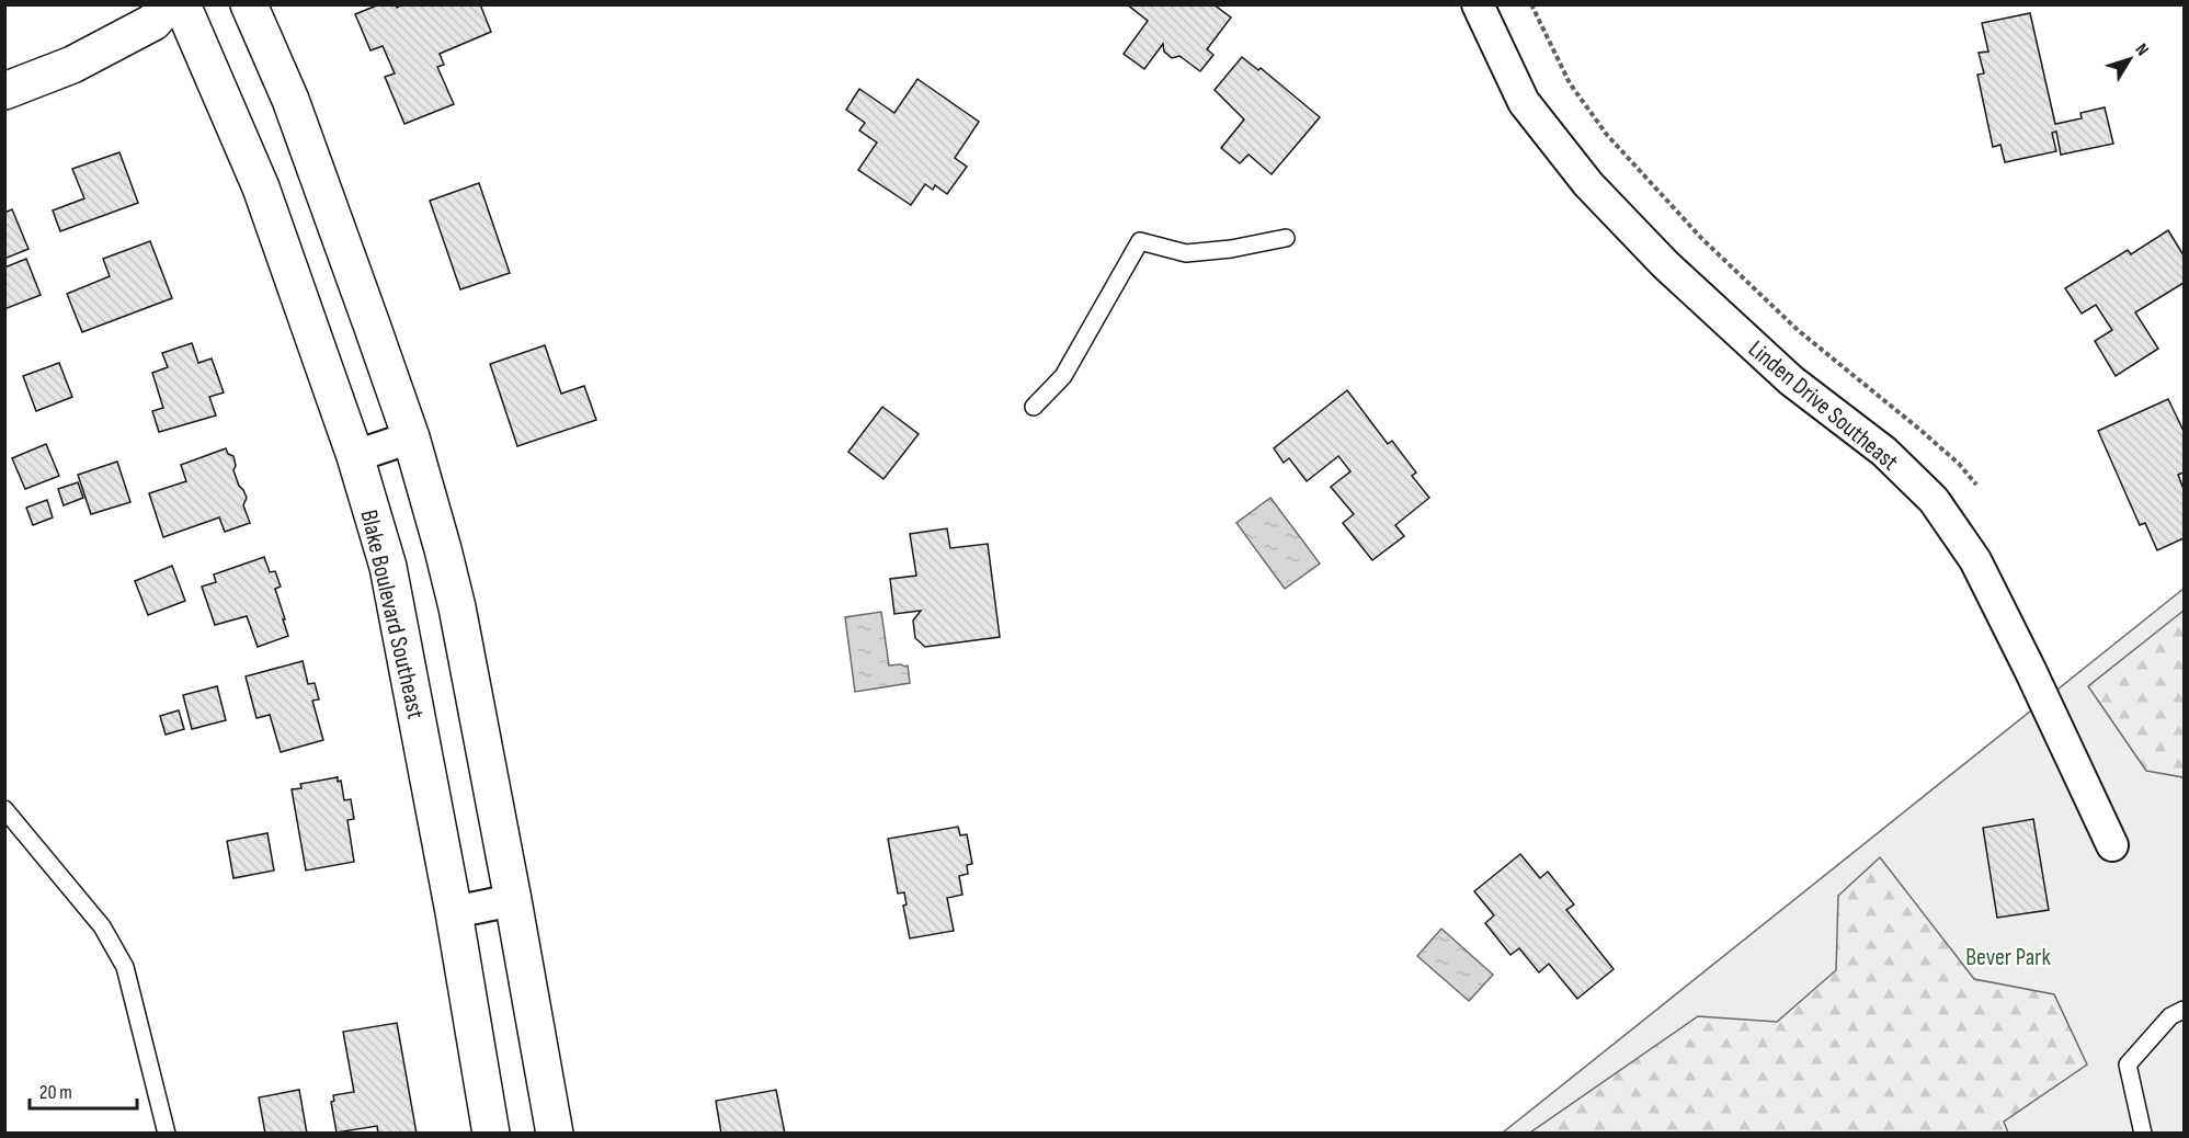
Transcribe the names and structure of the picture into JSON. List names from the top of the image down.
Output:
{
  "streets": {
    "street": ["Linden Drive Southeast", "Blake Boulevard Southeast"]
  },
  "parks": ["Bever Park"],
  "scale_bar": "20 m",
  "north": "top right"
}
